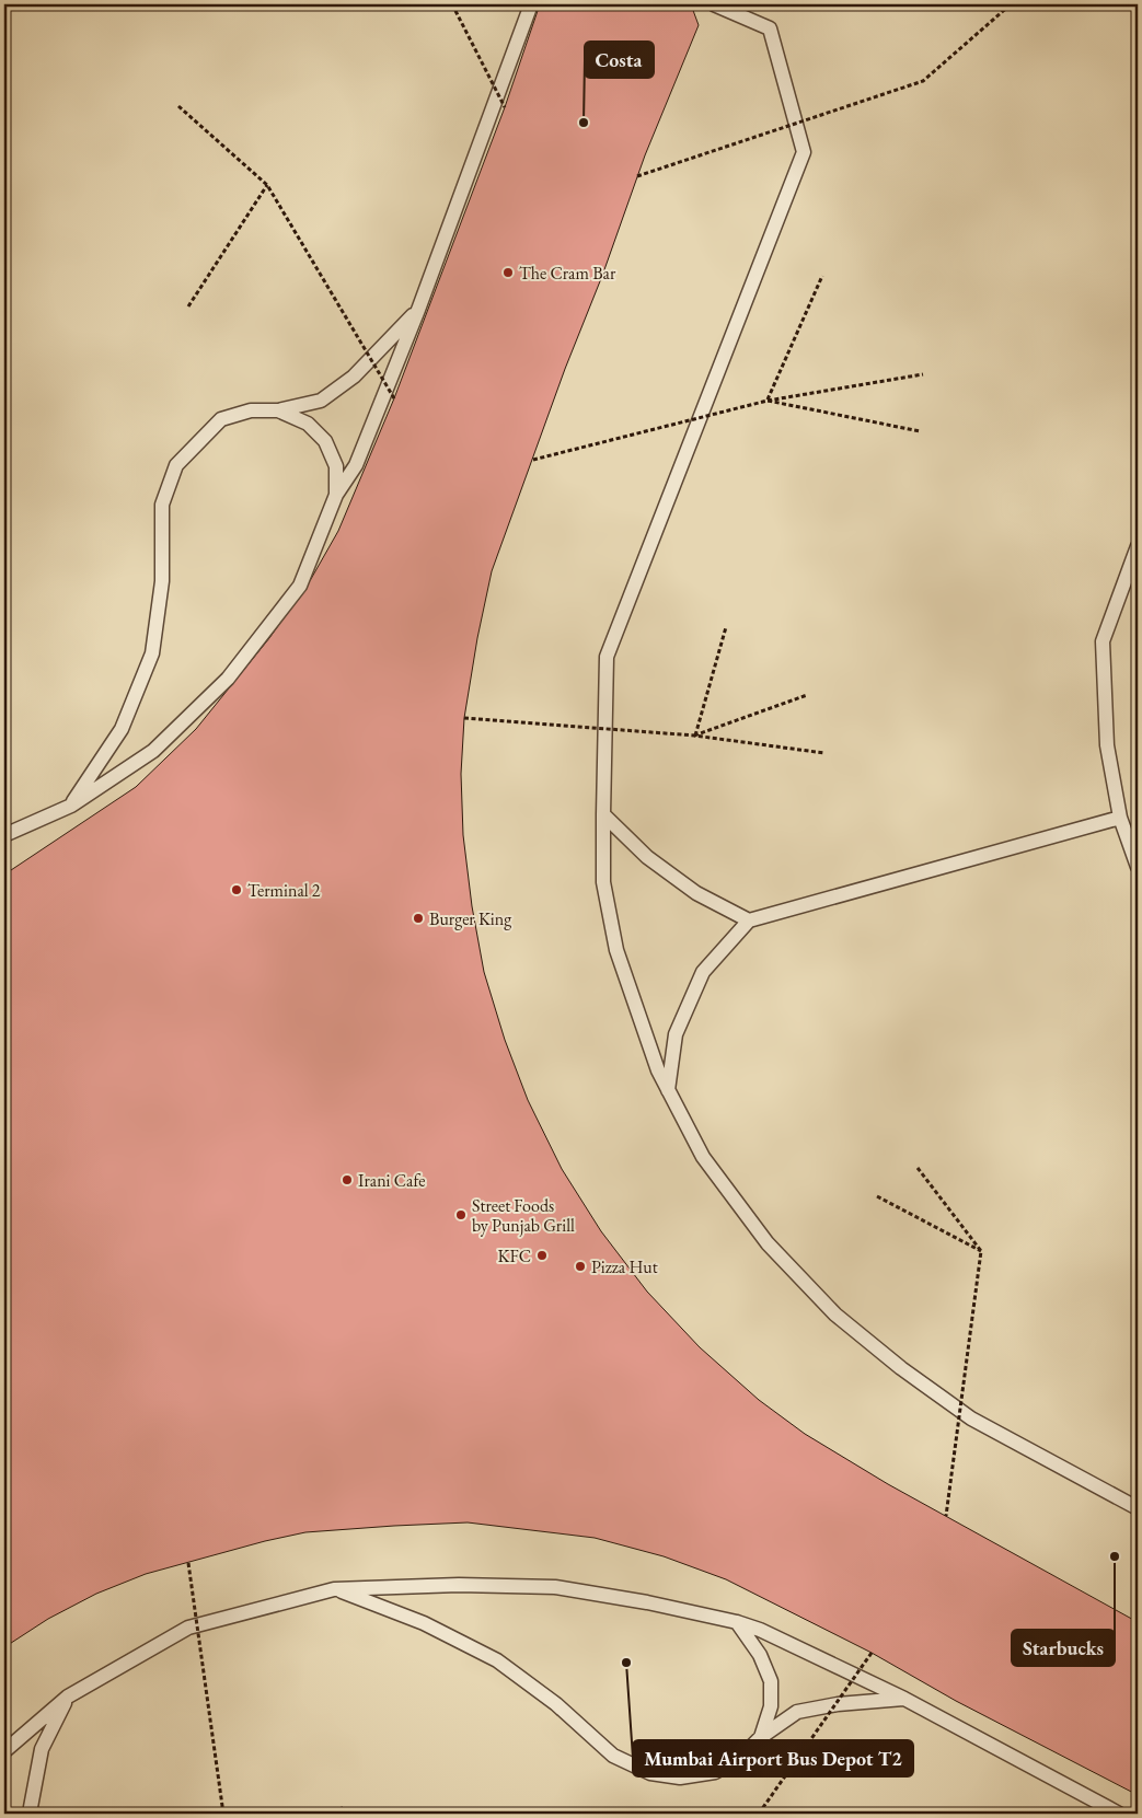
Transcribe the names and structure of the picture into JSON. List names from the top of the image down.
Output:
{
  "places": [
    "Costa",
    "The Cram Bar",
    "Terminal 2",
    "Burger King",
    "Irani Cafe",
    "Street Foods by Punjab Grill",
    "KFC",
    "Pizza Hut",
    "Starbucks",
    "Mumbai Airport Bus Depot T2"
  ]
}
